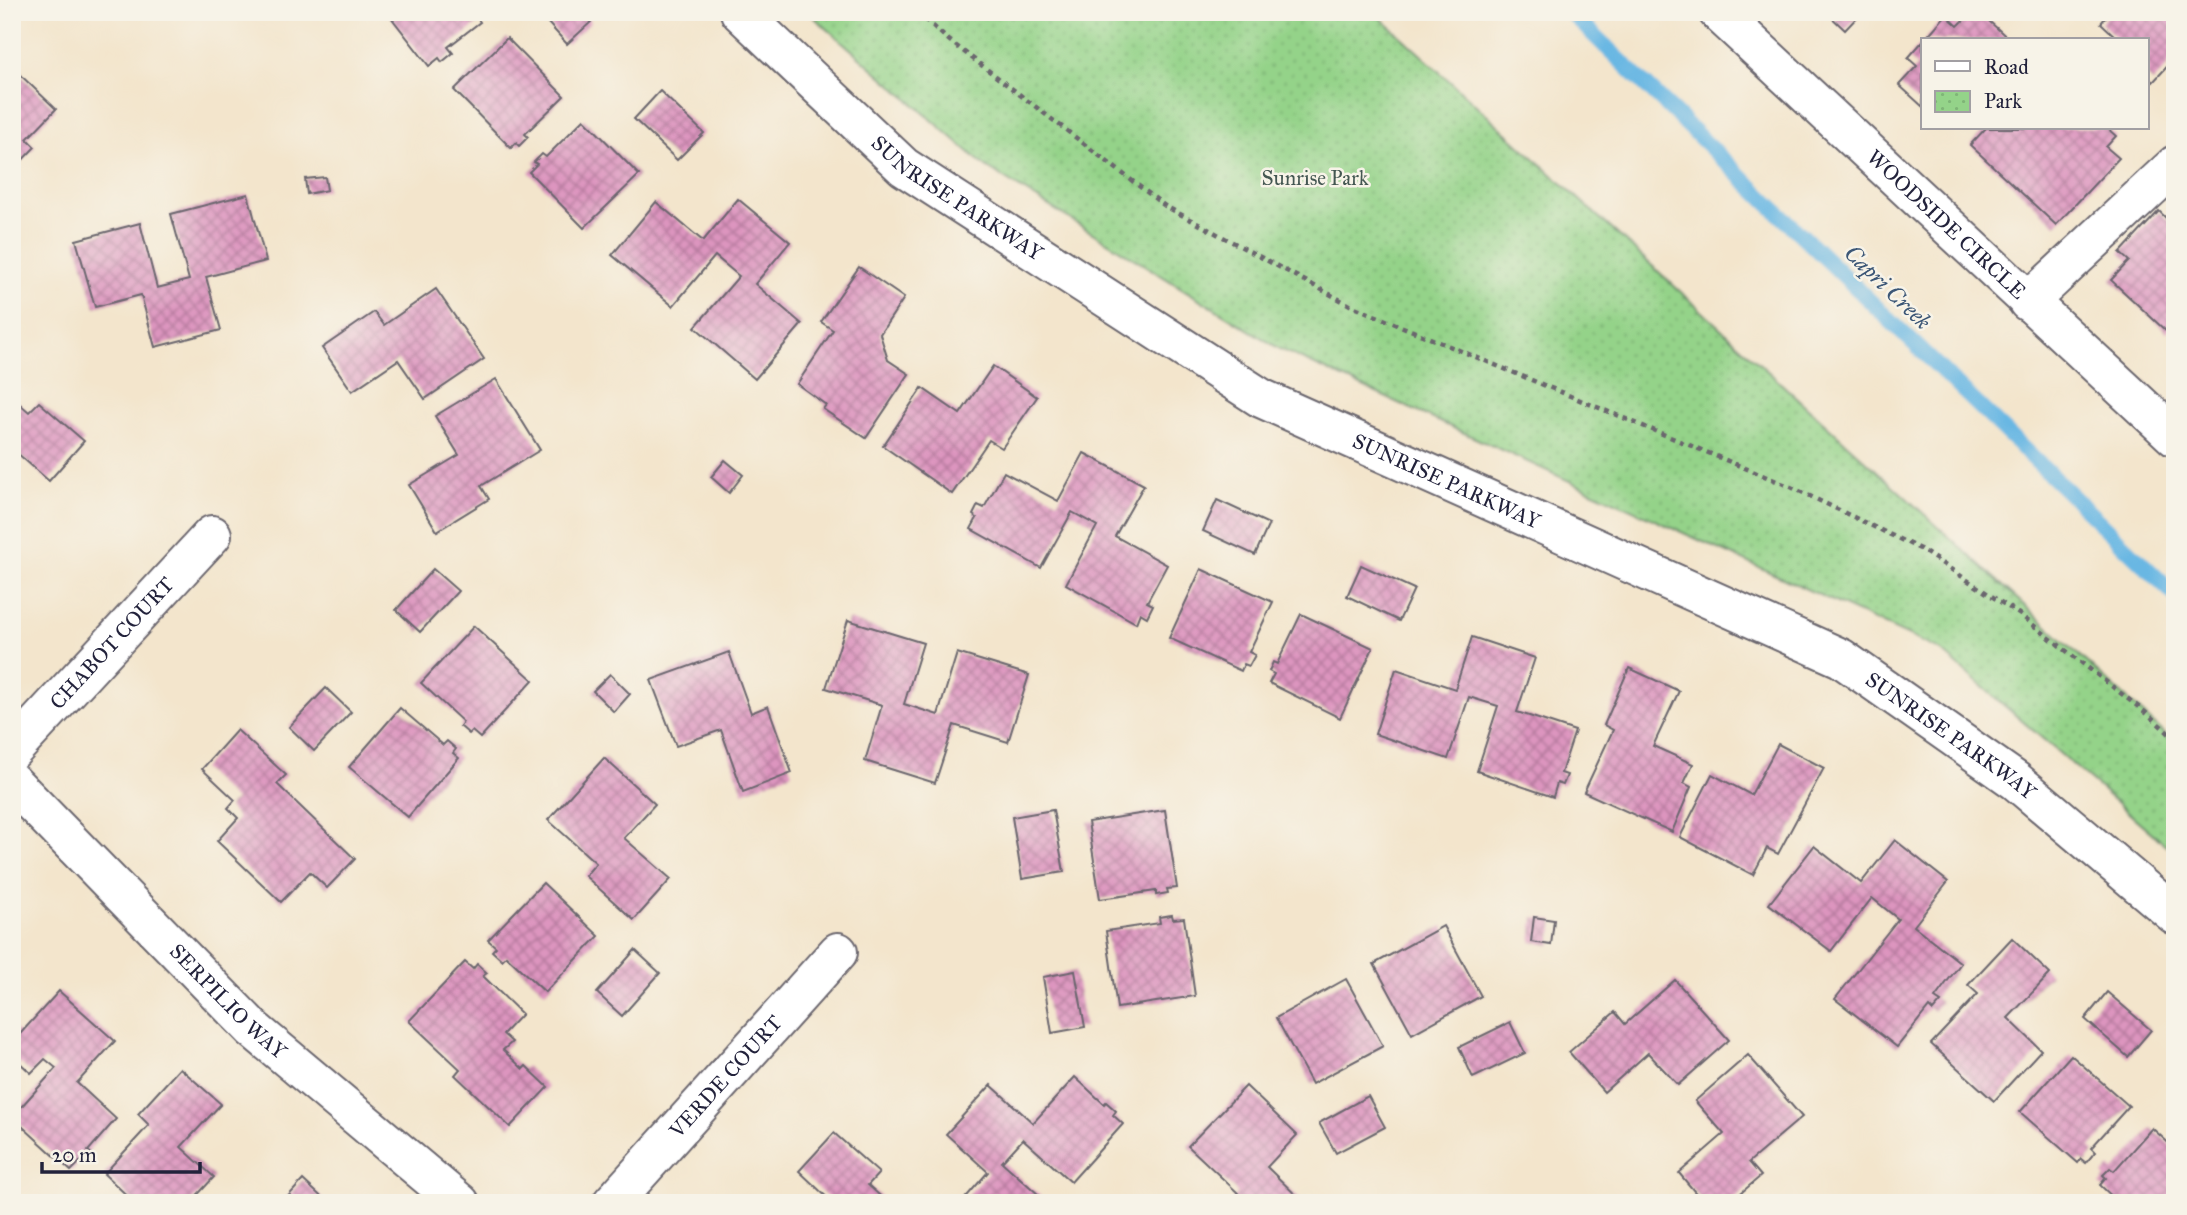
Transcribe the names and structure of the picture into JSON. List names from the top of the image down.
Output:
{
  "streets": {
    "street": [
      "SUNRISE PARKWAY",
      "WOODSIDE CIRCLE",
      "CHABOT COURT",
      "SERPILIO WAY",
      "VERDE COURT"
    ]
  },
  "water": ["Capri Creek"],
  "parks": ["Sunrise Park"],
  "legend": ["Road", "Park"],
  "scale_bar": "20 m"
}
